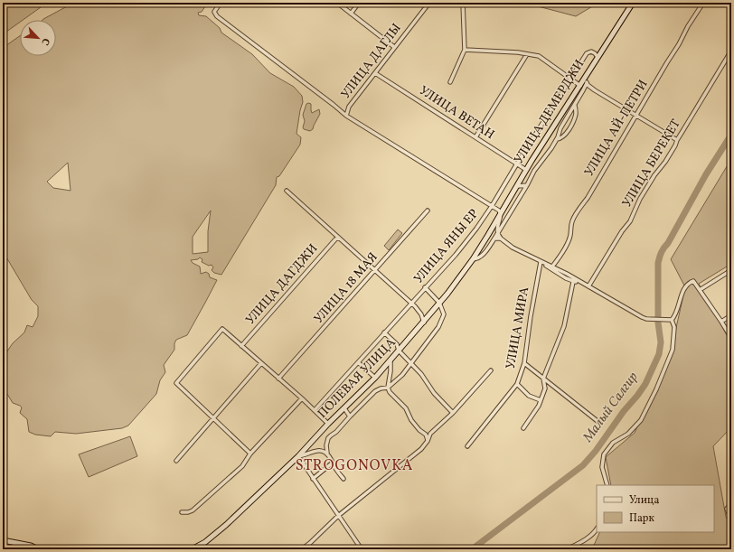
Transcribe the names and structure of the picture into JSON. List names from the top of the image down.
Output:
{
  "streets": {
    "main road": ["УЛИЦА ДЕМЕРДЖИ", "ПОЛЕВАЯ УЛИЦА"],
    "street": [
      "УЛИЦА ДАГЛЫ",
      "УЛИЦА ВЕТАН",
      "УЛИЦА АЙ-ПЕТРИ",
      "УЛИЦА БЕРЕКЕТ",
      "УЛИЦА ЯНЫ ЕР",
      "УЛИЦА ДАГДЖИ",
      "УЛИЦА 18 МАЯ",
      "УЛИЦА МИРА"
    ]
  },
  "crossings": [
    ["УЛИЦА ДАГЛЫ", "УЛИЦА ВЕТАН"],
    ["УЛИЦА ДЕМЕРДЖИ", "УЛИЦА ВЕТАН"],
    ["УЛИЦА ДЕМЕРДЖИ", "УЛИЦА ЯНЫ ЕР"],
    ["УЛИЦА ДЕМЕРДЖИ", "ПОЛЕВАЯ УЛИЦА"],
    ["УЛИЦА ВЕТАН", "УЛИЦА ЯНЫ ЕР"]
  ],
  "districts": ["STROGONOVKA"],
  "water": ["Малый Салгир"],
  "legend": ["Улица", "Парк"],
  "north": "bottom right"
}
